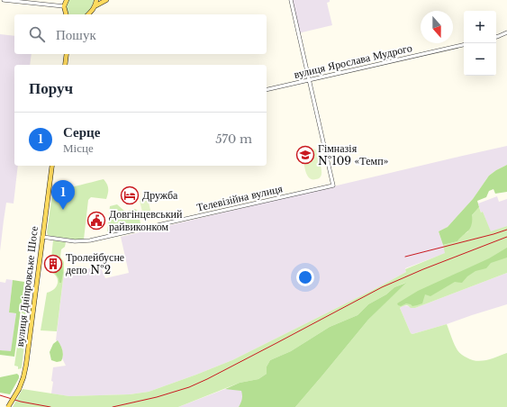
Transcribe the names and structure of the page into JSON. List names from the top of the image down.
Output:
{
  "streets": {
    "main road": ["вулиця Дніпровське Шосе"],
    "street": ["вулиця Ярослава Мудрого", "Телевізійна вулиця"]
  },
  "crossings": [
    ["вулиця Ярослава Мудрого", "Телевізійна вулиця"],
    ["Телевізійна вулиця", "вулиця Дніпровське Шосе"]
  ],
  "places": {
    "school or university": ["Гімназія №109 «Темп»"],
    "hotel": ["Дружба"],
    "public building": ["Довгінцевський райвиконком"],
    "building": ["Тролейбусне депо №2"]
  },
  "north": "bottom",
  "page": {
    "map_buttons": ["+", "−"],
    "search": "Пошук",
    "heading": "Поруч",
    "list": [
      {
        "mark": "1",
        "name": "Серце",
        "note": "Місце",
        "value": "570 m"
      }
    ],
    "pins": "1"
  }
}
